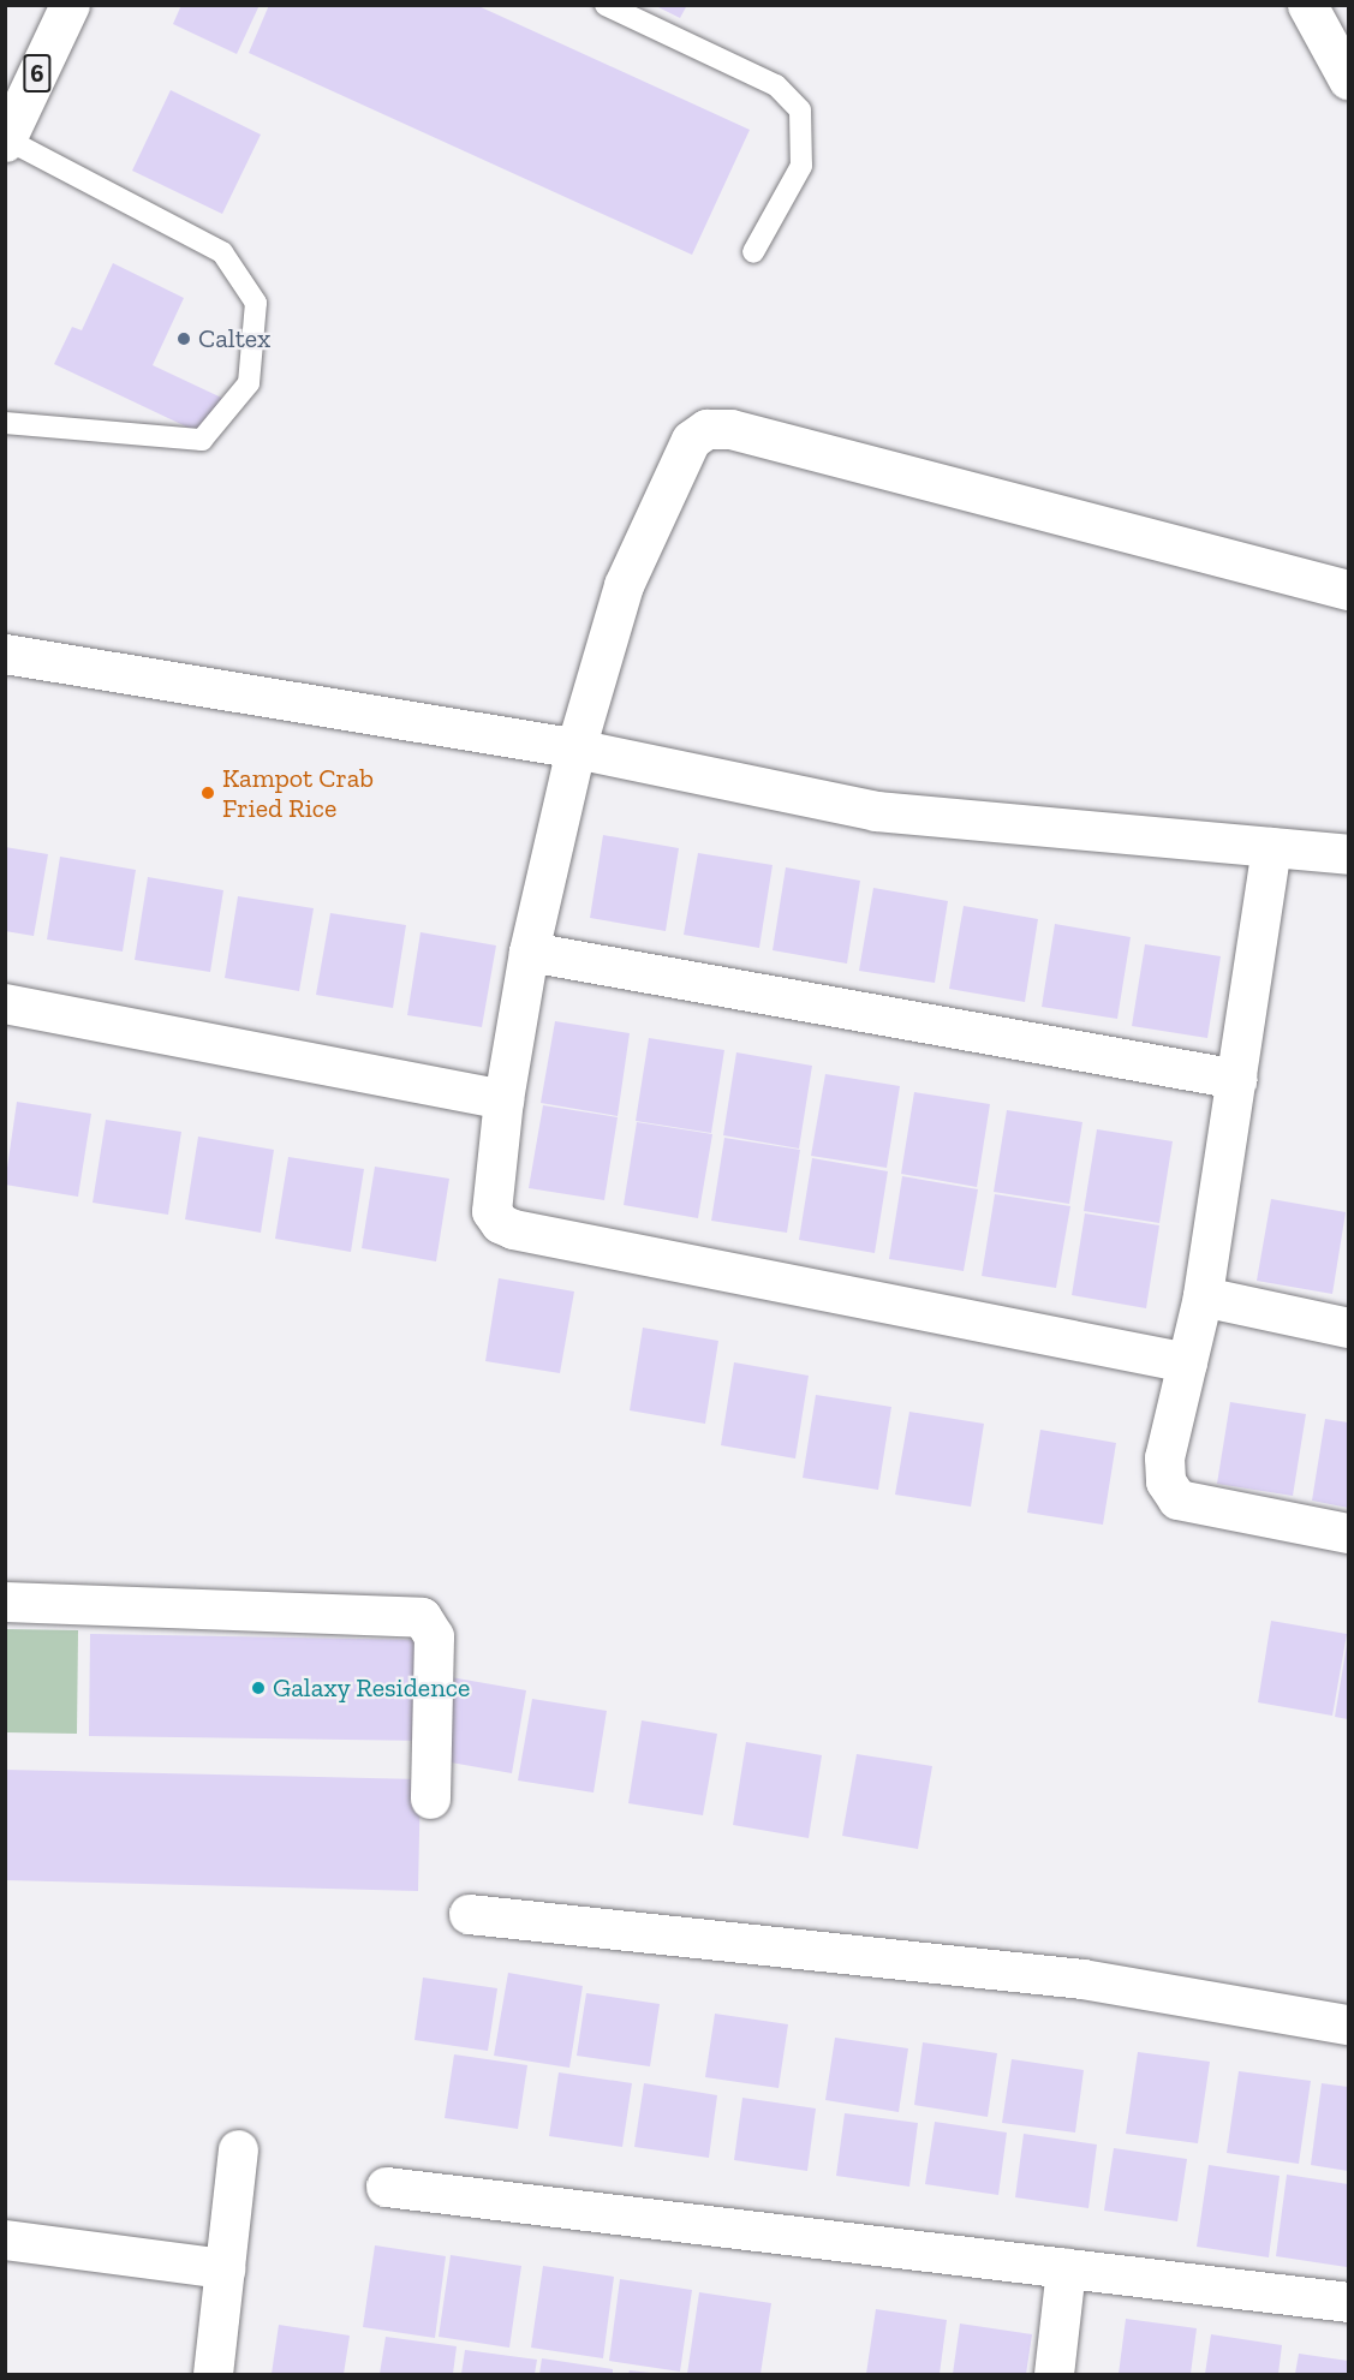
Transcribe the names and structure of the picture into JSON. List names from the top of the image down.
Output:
{
  "streets": {
    "main road": ["6"]
  },
  "places": ["Caltex", "Kampot Crab Fried Rice", "Galaxy Residence"]
}
